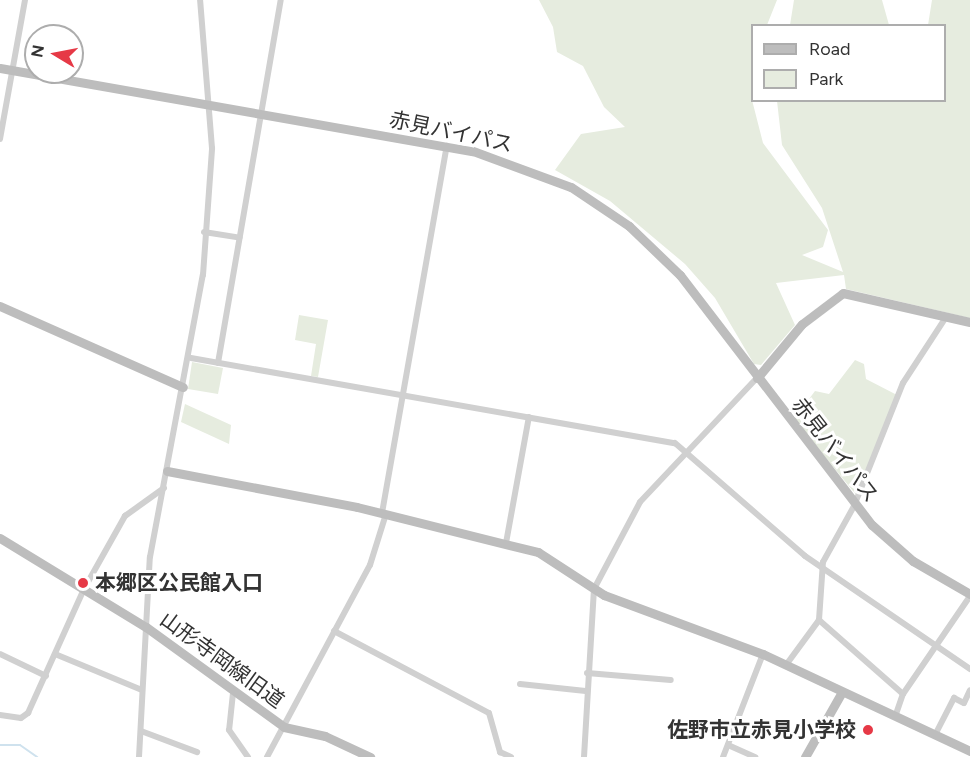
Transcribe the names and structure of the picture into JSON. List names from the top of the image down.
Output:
{
  "streets": {
    "street": ["赤見バイパス", "山形寺岡線旧道"]
  },
  "places": ["本郷区公民館入口", "佐野市立赤見小学校"],
  "legend": ["Road", "Park"],
  "north": "left"
}
